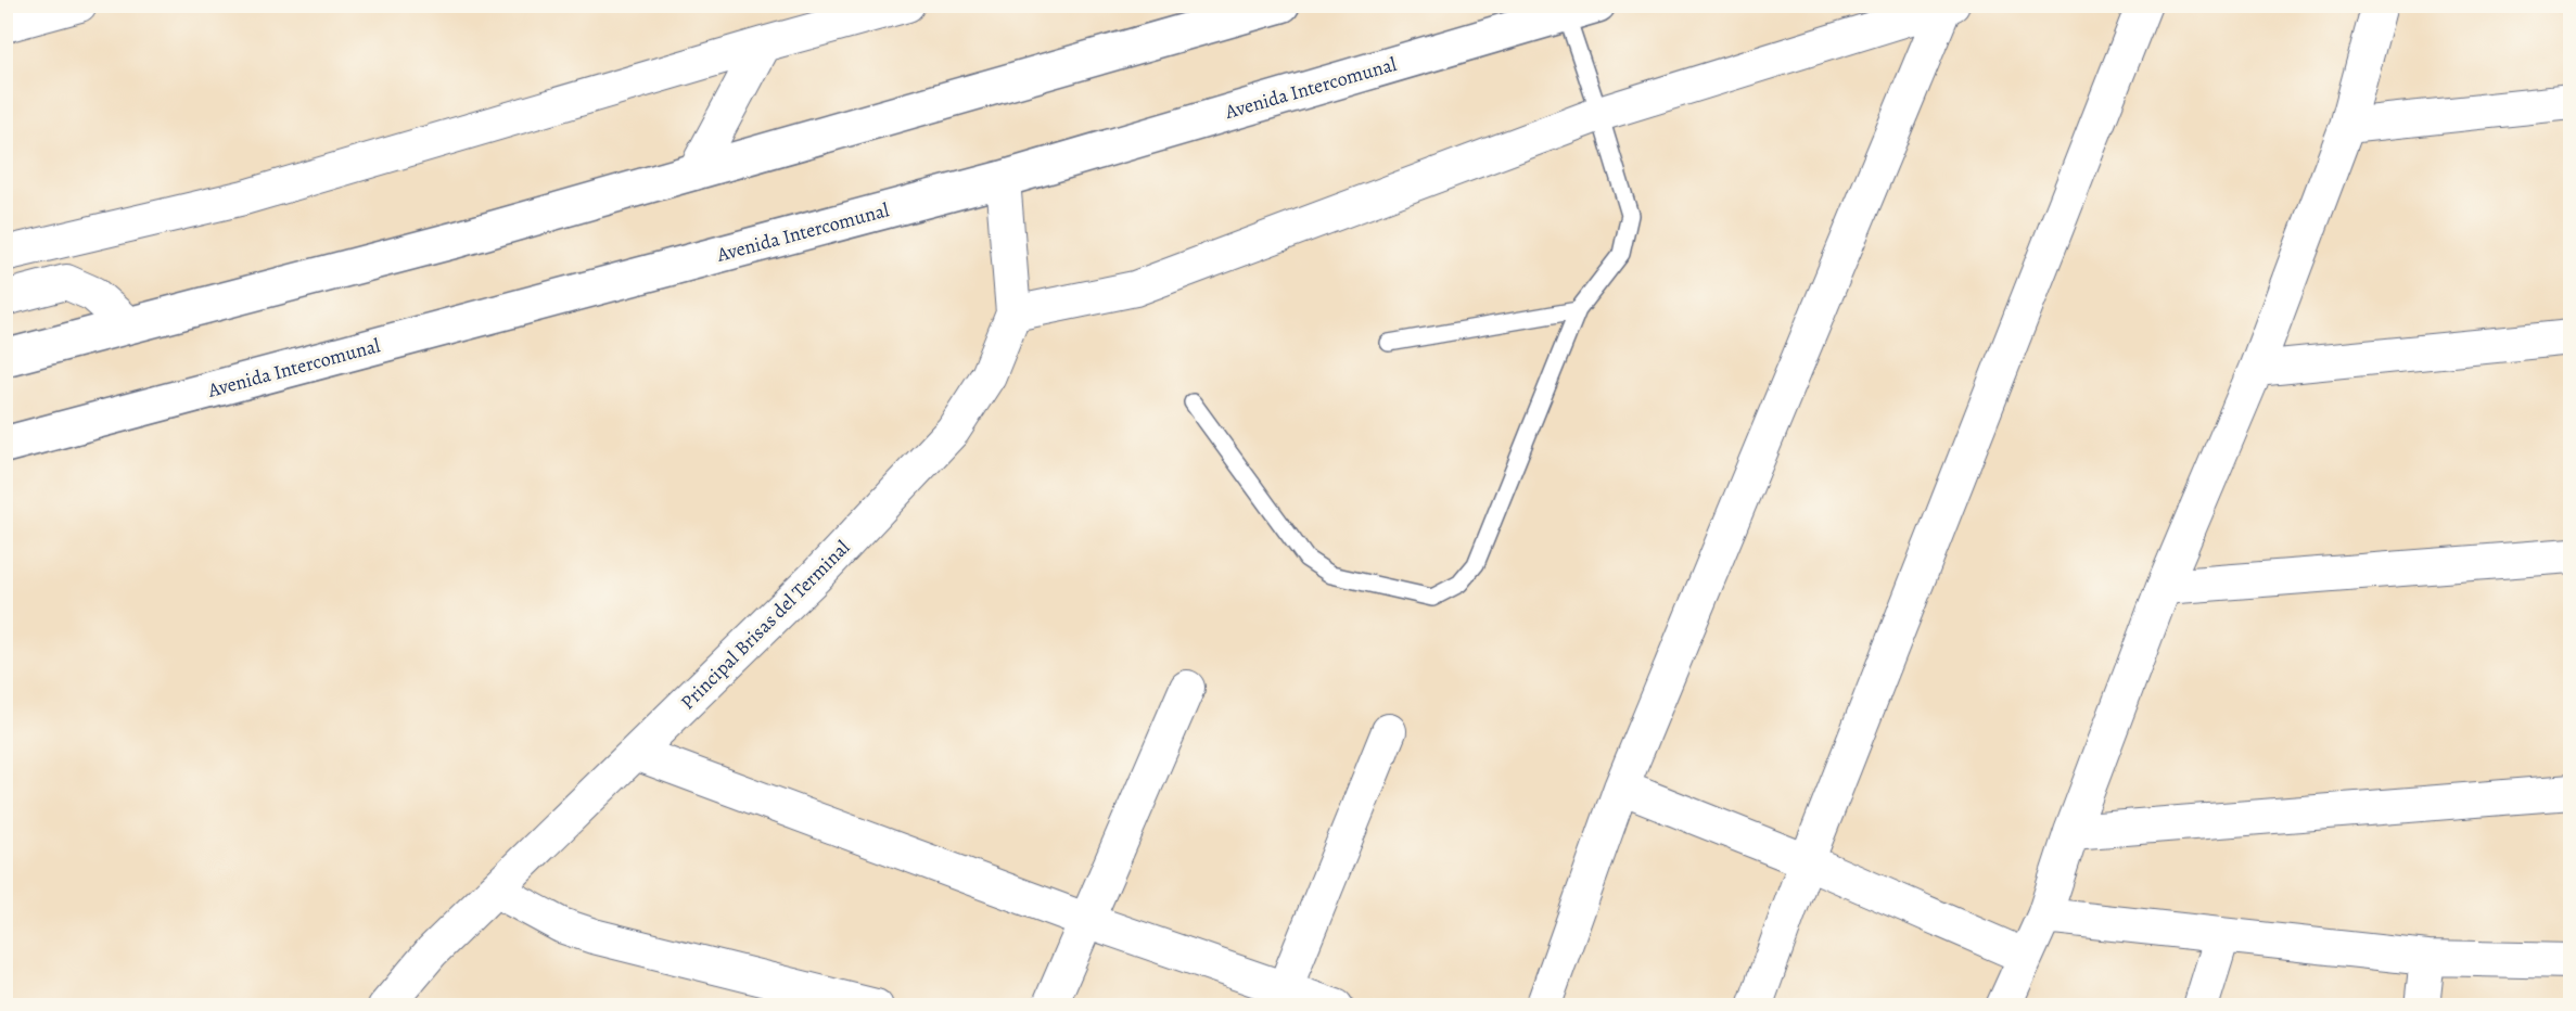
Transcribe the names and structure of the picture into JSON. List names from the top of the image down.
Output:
{
  "streets": {
    "main road": ["Avenida Intercomunal"],
    "street": ["Principal Brisas del Terminal"]
  },
  "crossings": [
    ["Avenida Intercomunal", "Principal Brisas del Terminal"]
  ]
}
